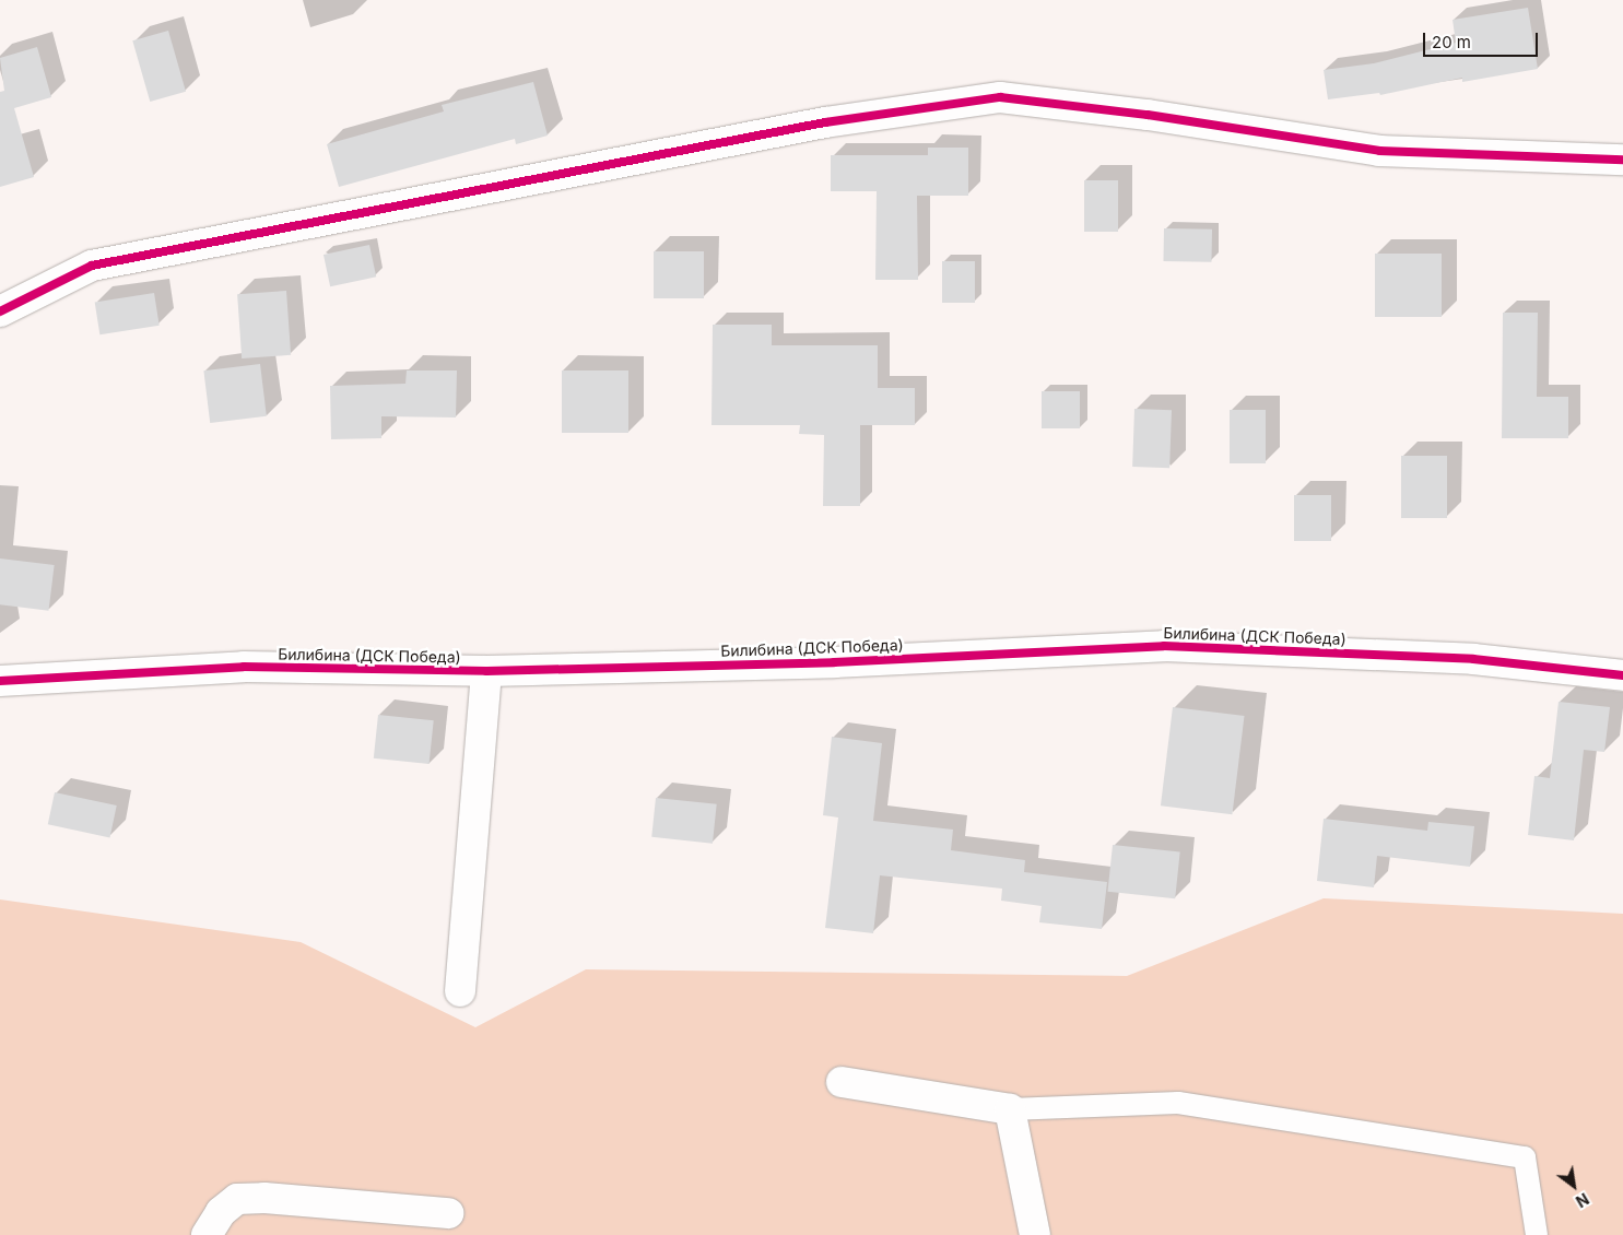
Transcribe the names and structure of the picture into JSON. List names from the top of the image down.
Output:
{
  "streets": {
    "street": ["Билибина (ДСК Победа)"]
  },
  "scale_bar": "20 m",
  "north": "bottom right"
}
